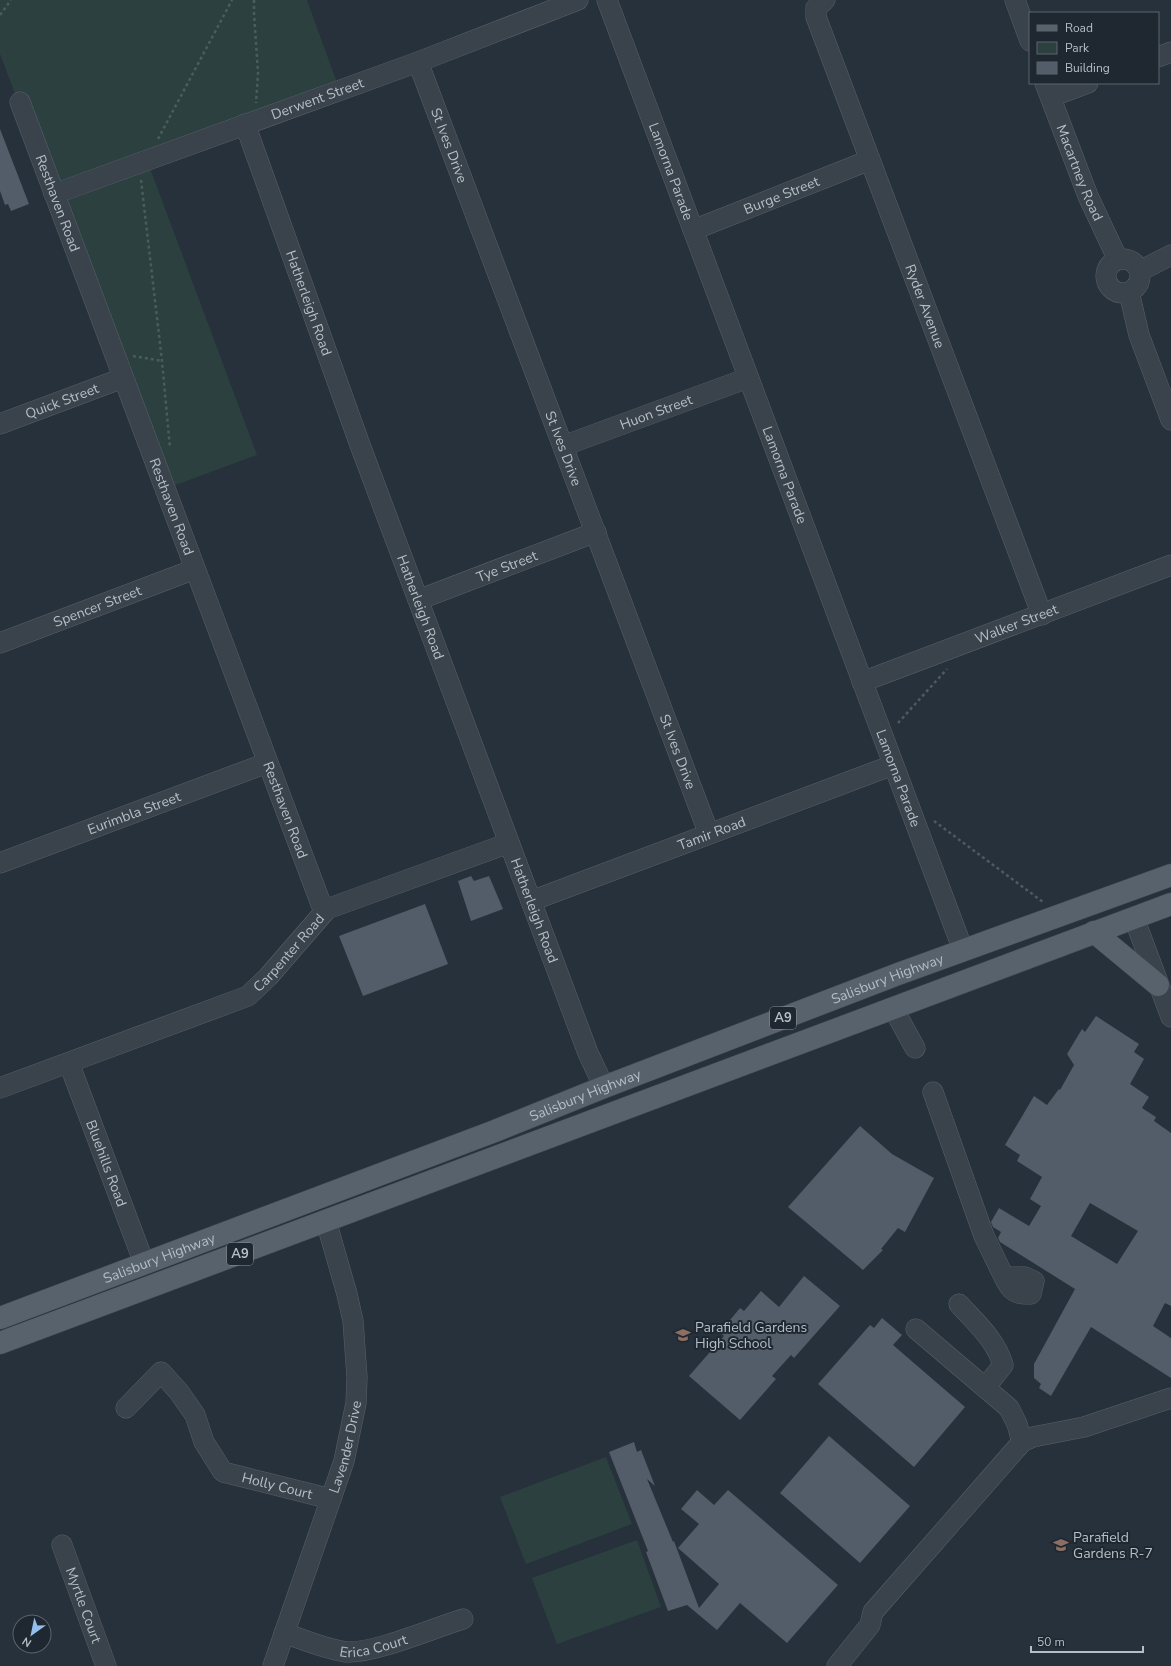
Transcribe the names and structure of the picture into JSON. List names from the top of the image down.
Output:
{
  "streets": {
    "main road": ["Salisbury Highway", "A9"],
    "street": [
      "Derwent Street",
      "St Ives Drive",
      "Lamorna Parade",
      "Macartney Road",
      "Burge Street",
      "Resthaven Road",
      "Hatherleigh Road",
      "Ryder Avenue",
      "Quick Street",
      "Huon Street",
      "Tye Street",
      "Spencer Street",
      "Walker Street",
      "Eurimbla Street",
      "Tamir Road",
      "Carpenter Road",
      "Bluehills Road",
      "Lavender Drive",
      "Holly Court",
      "Myrtle Court",
      "Erica Court"
    ]
  },
  "crossings": [
    ["Derwent Street", "St Ives Drive"],
    ["Derwent Street", "Resthaven Road"],
    ["Derwent Street", "Hatherleigh Road"],
    ["St Ives Drive", "Huon Street"],
    ["St Ives Drive", "Tye Street"],
    ["St Ives Drive", "Tamir Road"],
    ["Lamorna Parade", "Burge Street"],
    ["Lamorna Parade", "Huon Street"],
    ["Lamorna Parade", "Walker Street"],
    ["Lamorna Parade", "Tamir Road"],
    ["Lamorna Parade", "Salisbury Highway"],
    ["Burge Street", "Ryder Avenue"],
    ["Resthaven Road", "Quick Street"],
    ["Resthaven Road", "Spencer Street"],
    ["Resthaven Road", "Eurimbla Street"],
    ["Resthaven Road", "Carpenter Road"],
    ["Hatherleigh Road", "Tye Street"],
    ["Hatherleigh Road", "Tamir Road"],
    ["Hatherleigh Road", "Carpenter Road"],
    ["Hatherleigh Road", "Salisbury Highway"],
    ["Ryder Avenue", "Walker Street"],
    ["Carpenter Road", "Bluehills Road"],
    ["Salisbury Highway", "Bluehills Road"],
    ["Salisbury Highway", "Lavender Drive"],
    ["Lavender Drive", "Holly Court"],
    ["Lavender Drive", "Erica Court"]
  ],
  "places": {
    "school or university": ["Parafield Gardens High School", "Parafield Gardens R-7"]
  },
  "legend": ["Road", "Park", "Building"],
  "scale_bar": "50 m",
  "north": "bottom left"
}
